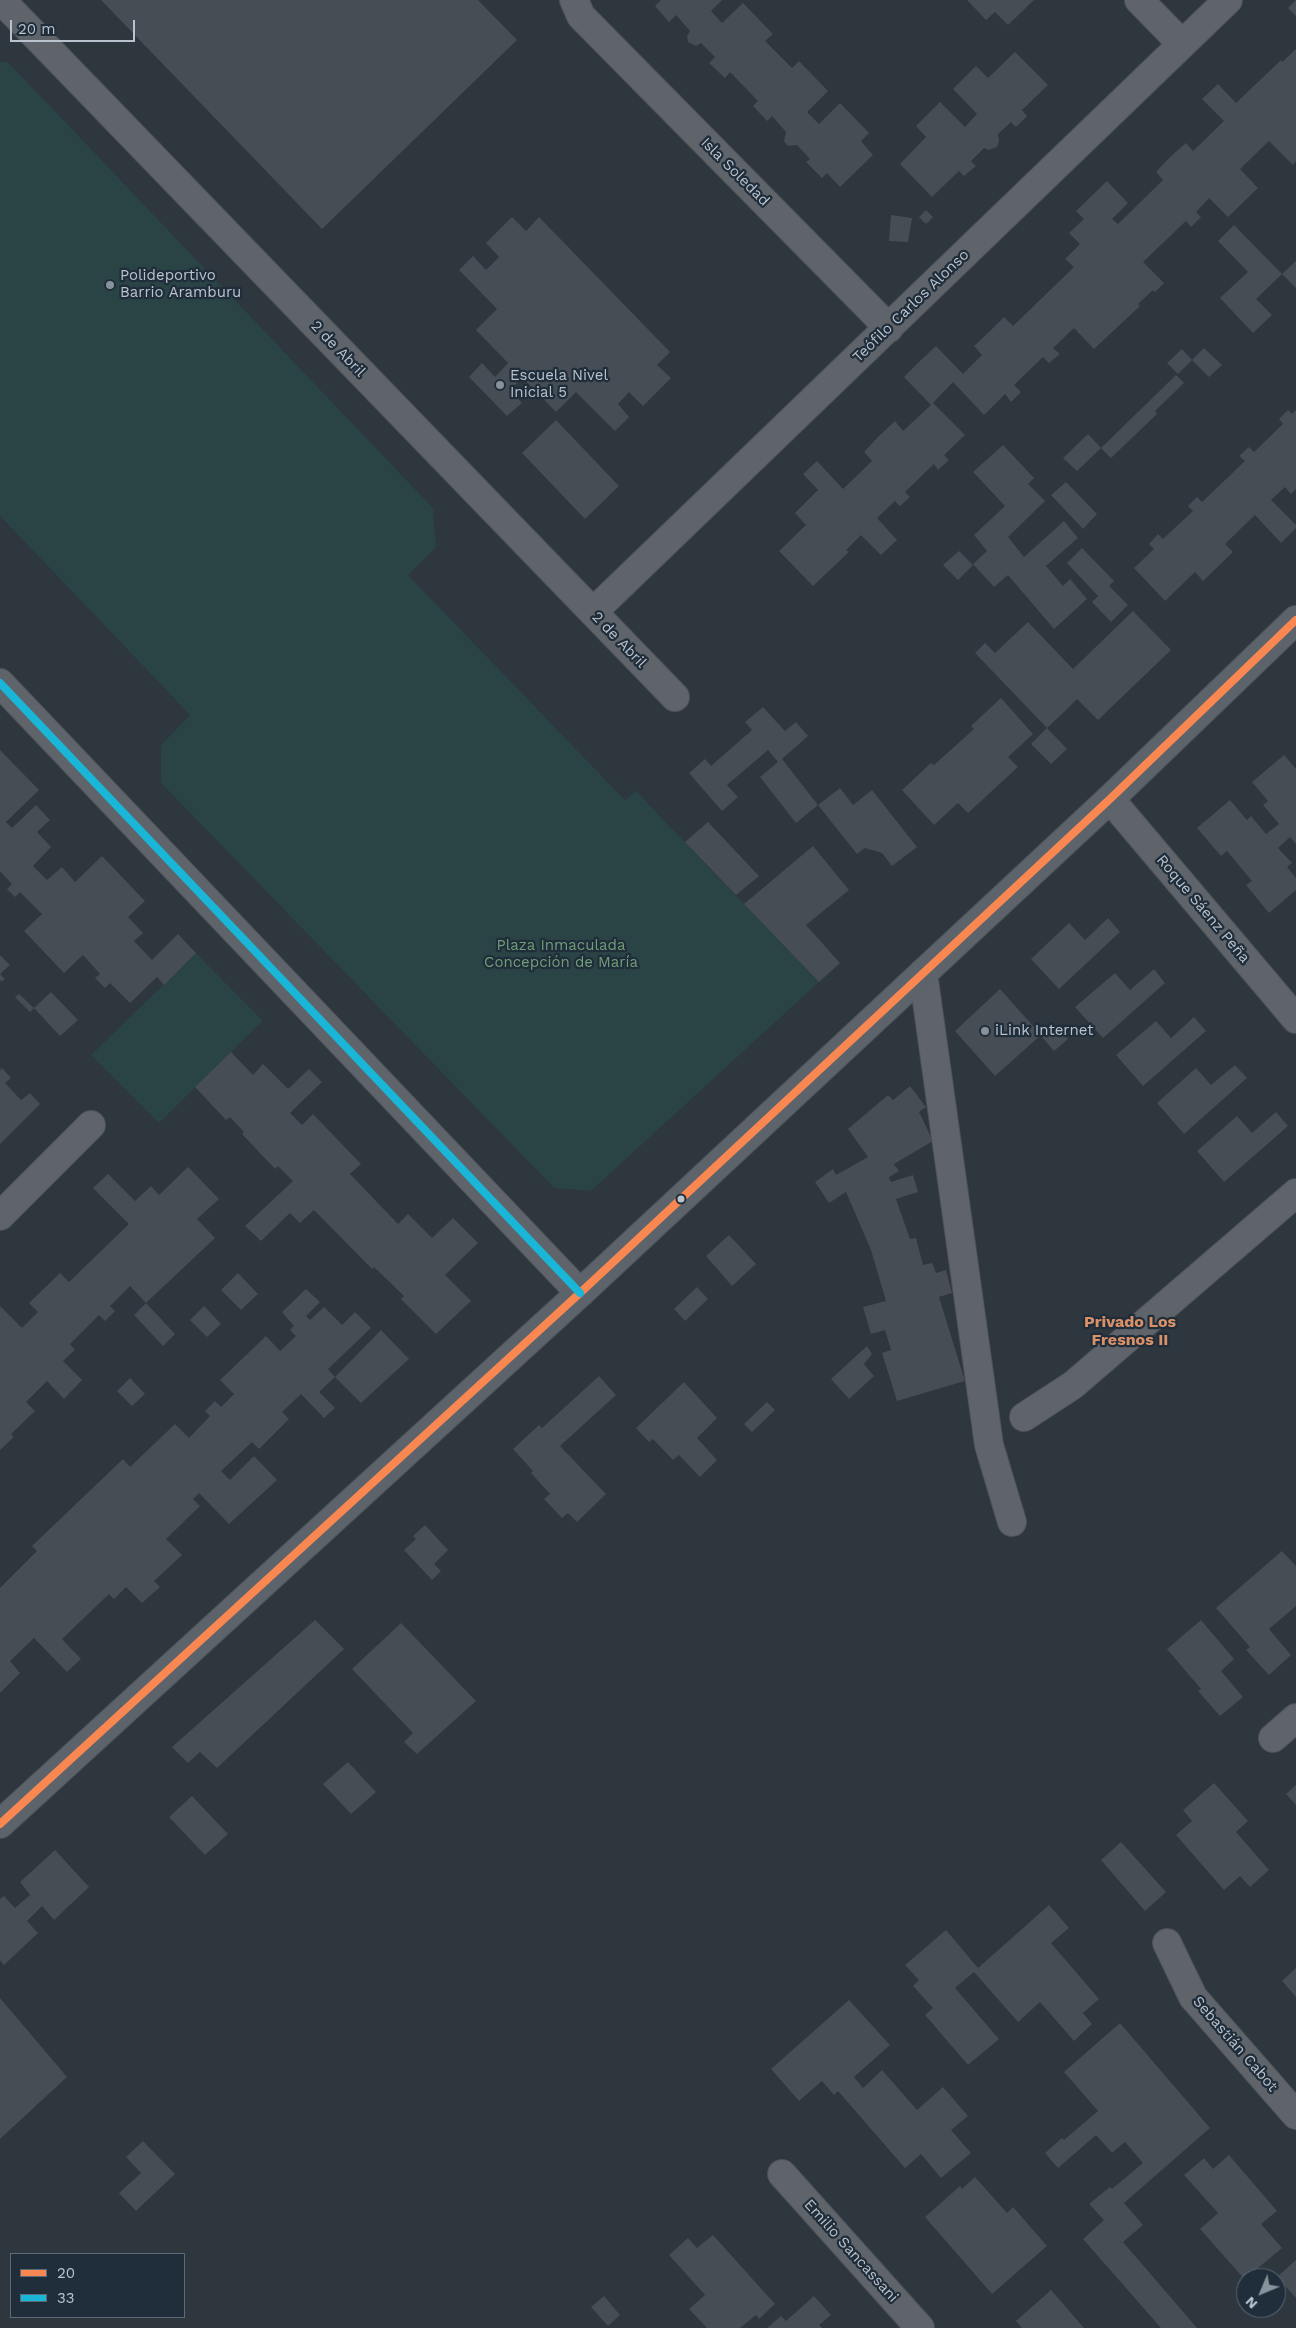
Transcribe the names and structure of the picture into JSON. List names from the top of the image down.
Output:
{
  "streets": {
    "street": [
      "Isla Soledad",
      "Teófilo Carlos Alonso",
      "2 de Abril",
      "Roque Sáenz Peña",
      "Sebastián Cabot",
      "Emilio Sancassani"
    ]
  },
  "crossings": [
    ["Isla Soledad", "Teófilo Carlos Alonso"],
    ["Teófilo Carlos Alonso", "2 de Abril"]
  ],
  "districts": ["Privado Los Fresnos II"],
  "parks": ["Plaza Inmaculada Concepción de María"],
  "places": ["Polideportivo Barrio Aramburu", "Escuela Nivel Inicial 5", "iLink Internet"],
  "lines": ["transit line 20", "transit line 33"],
  "legend": ["20", "33"],
  "scale_bar": "20 m",
  "north": "bottom left"
}
